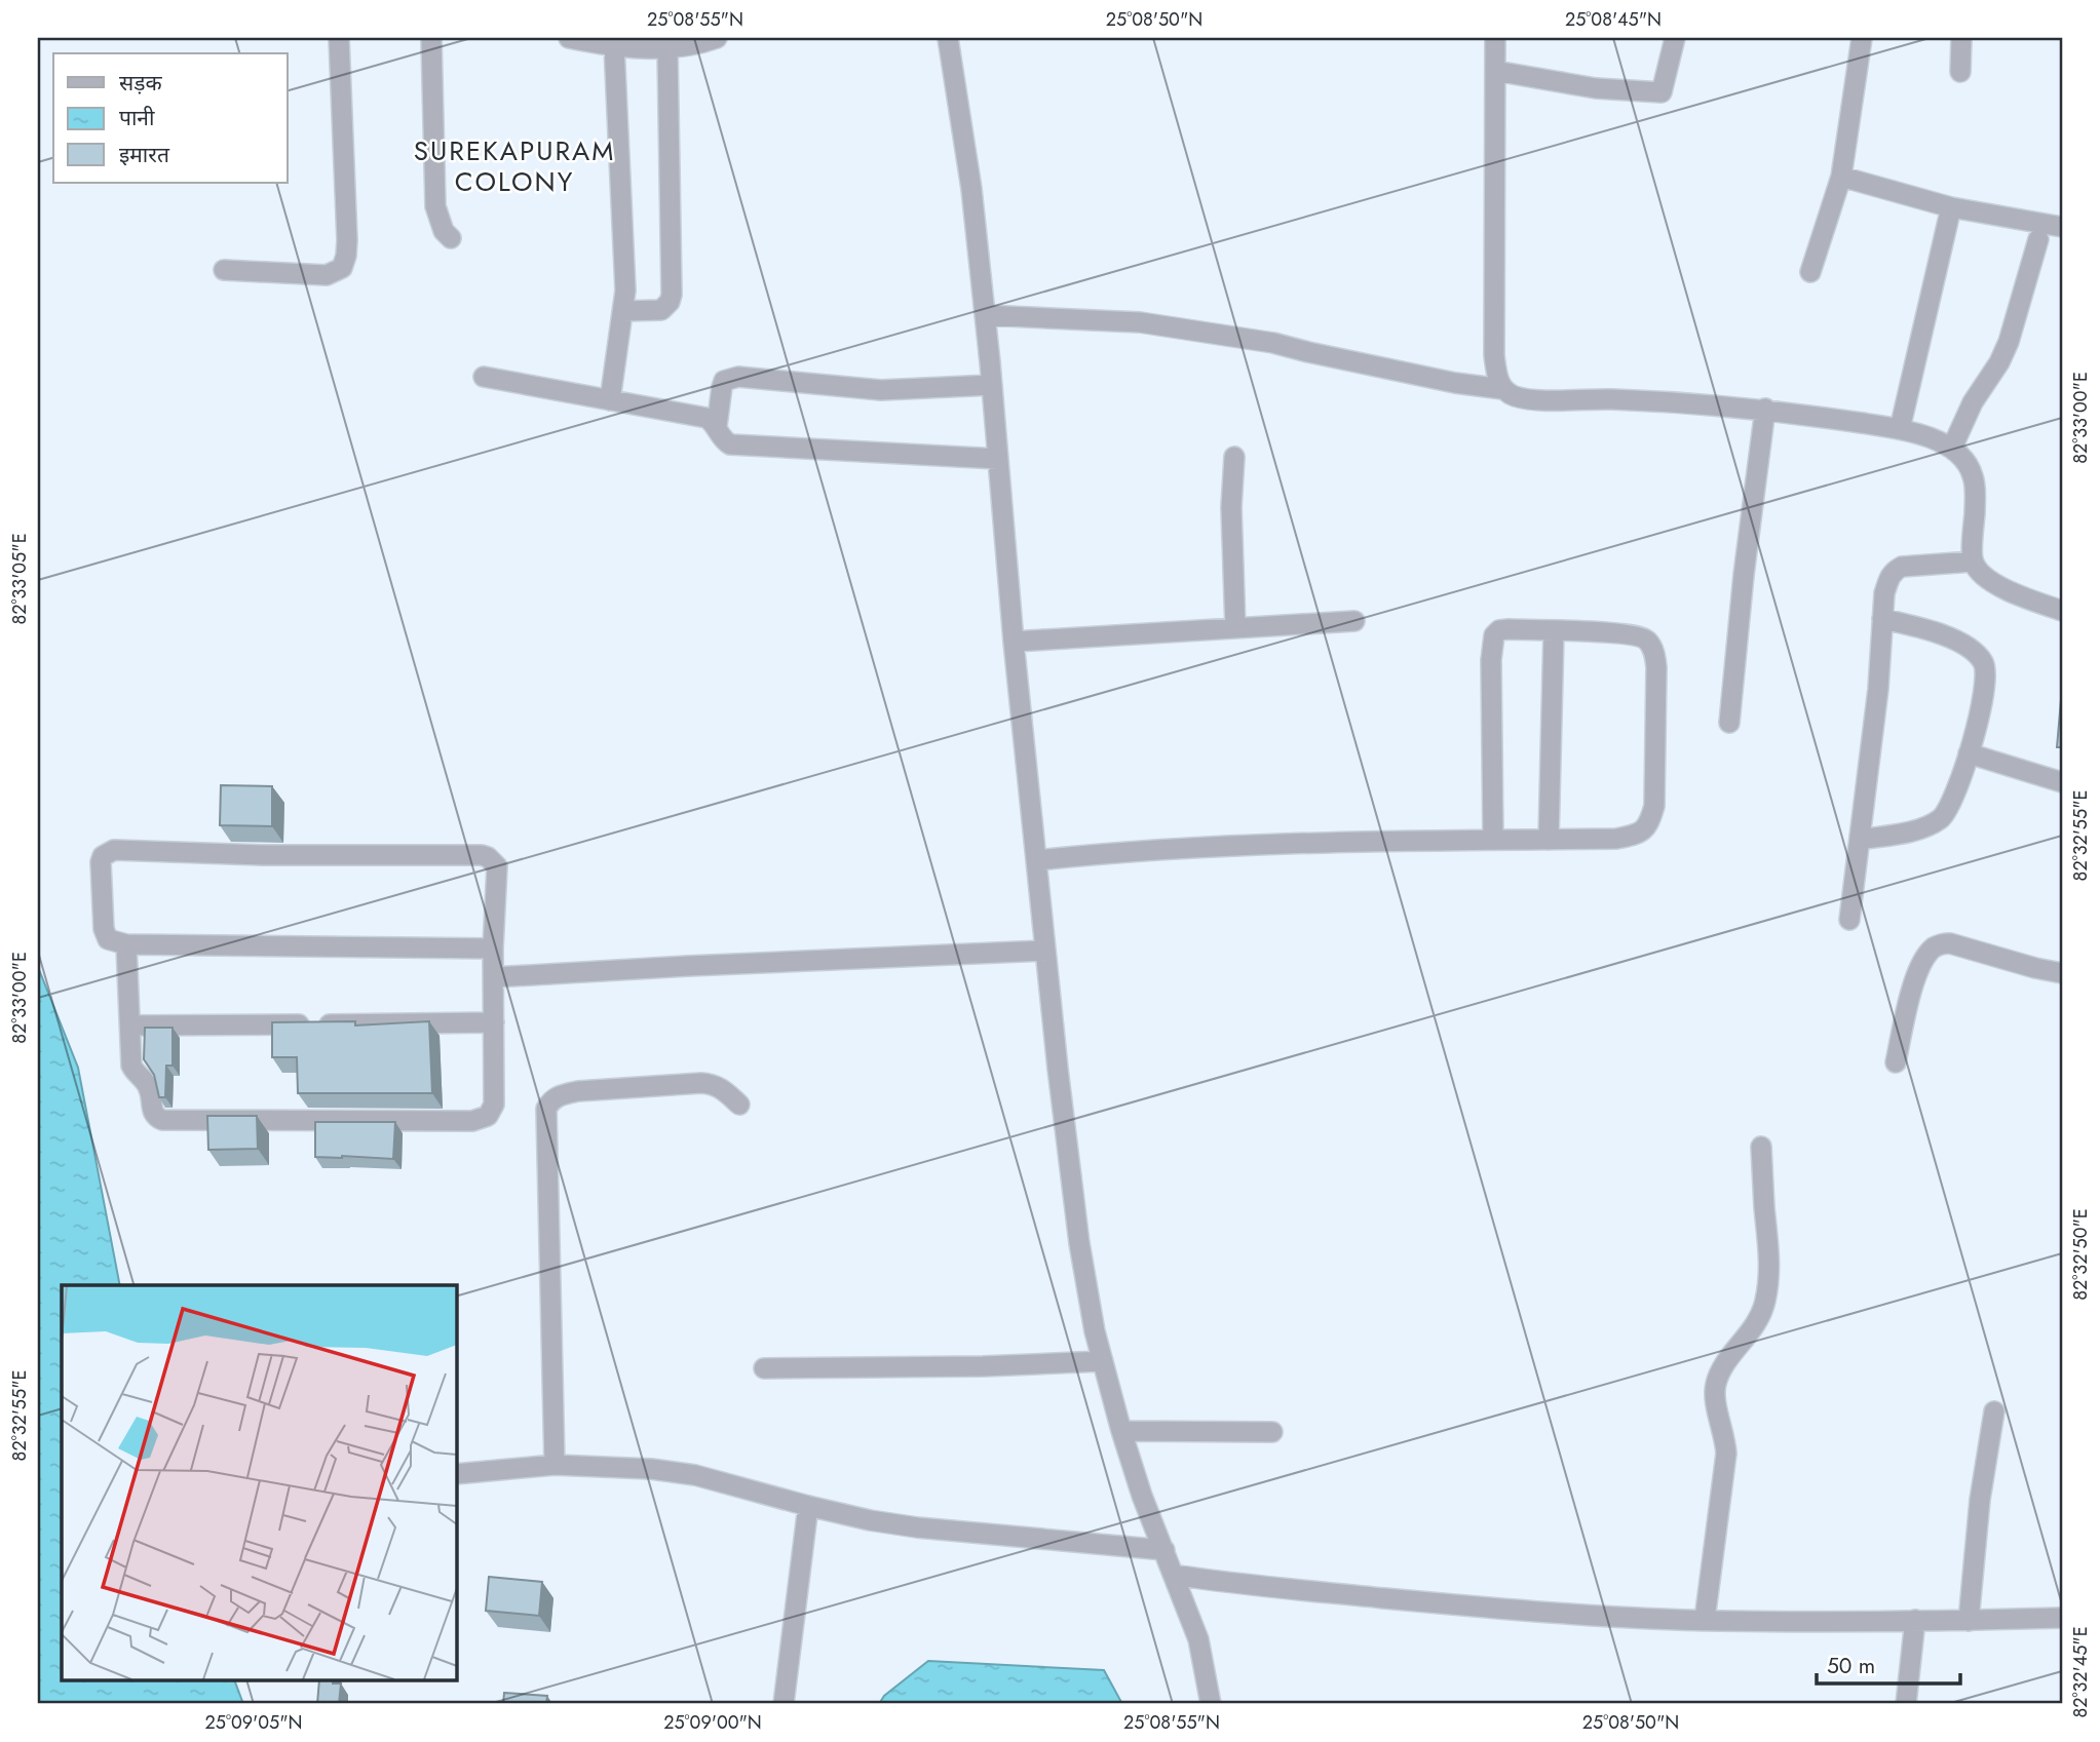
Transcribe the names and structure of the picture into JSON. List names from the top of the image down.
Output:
{
  "districts": ["SUREKAPURAM COLONY"],
  "legend": ["सड़क", "पानी", "इमारत"],
  "scale_bar": "50 m",
  "coordinates": [
    "25°08'55\"N",
    "25°08'50\"N",
    "25°08'45\"N",
    "82°33'00\"E",
    "82°33'05\"E",
    "82°32'55\"E",
    "82°32'50\"E",
    "82°32'45\"E",
    "25°09'05\"N",
    "25°09'00\"N"
  ]
}
